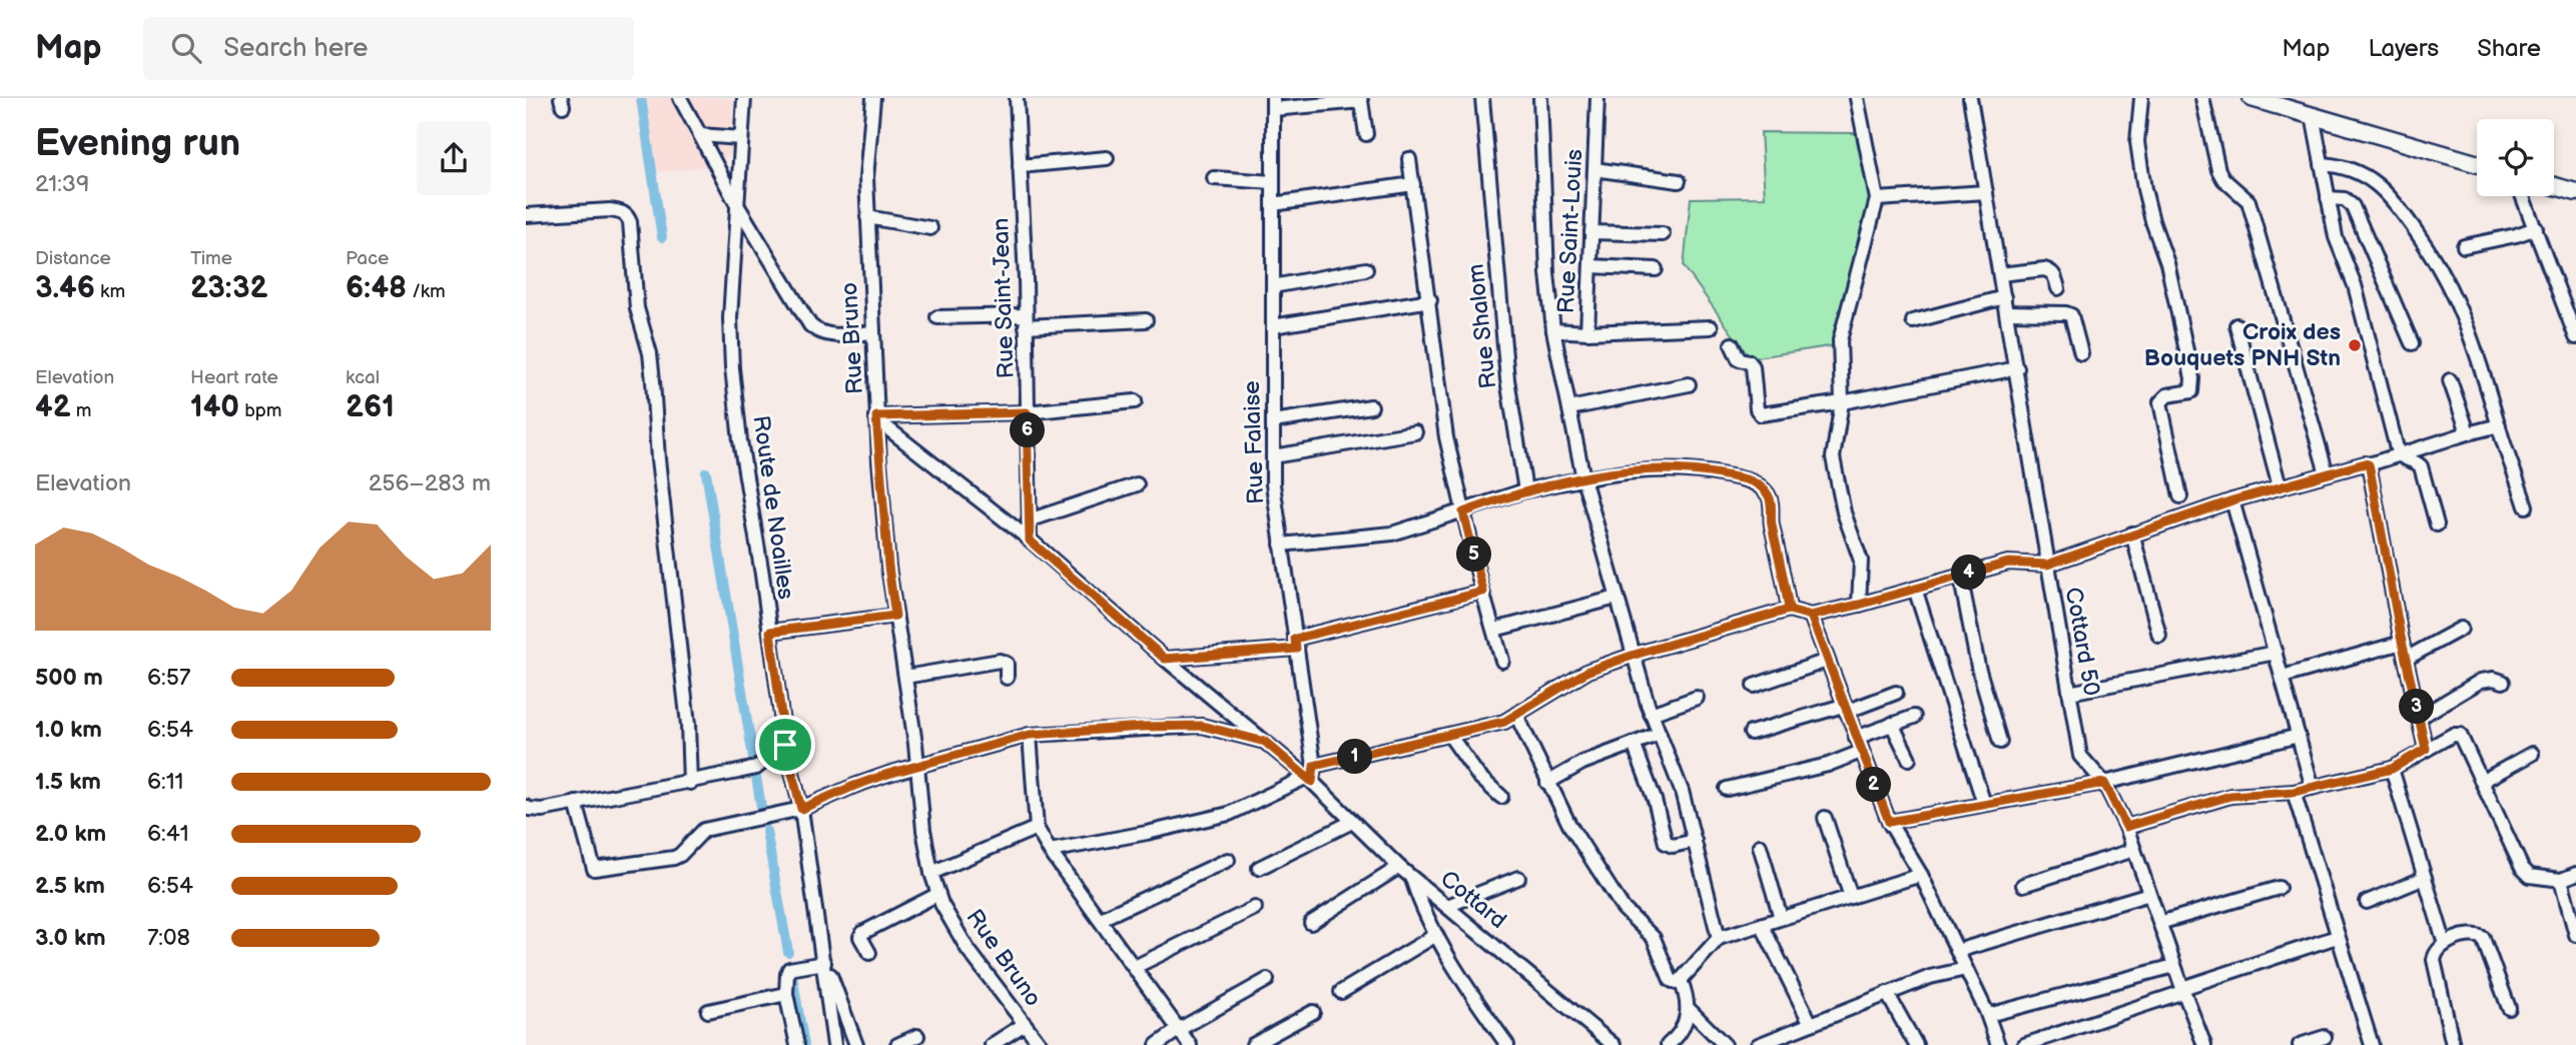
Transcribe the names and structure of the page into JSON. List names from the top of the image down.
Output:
{
  "streets": {
    "street": [
      "Rue Saint-Louis",
      "Rue Saint-Jean",
      "Rue Shalom",
      "Rue Bruno",
      "Rue Falaise",
      "Route de Noailles",
      "Cottard 50",
      "Cottard"
    ]
  },
  "crossings": [
    ["Rue Saint-Jean", "Cottard"],
    ["Rue Bruno", "Cottard"],
    ["Rue Falaise", "Cottard"]
  ],
  "places": ["Croix des Bouquets PNH Stn"],
  "page": {
    "header": "Map",
    "search": "Search here",
    "nav": ["Map", "Layers", "Share"],
    "heading": ["Evening run", "21:39"],
    "stats": [
      ["Distance", "3.46 km"],
      ["Time", "23:32"],
      ["Pace", "6:48 /km"],
      ["Elevation", "42 m"],
      ["Heart rate", "140 bpm"],
      ["kcal", "261"]
    ],
    "pins": [
      "6",
      "5",
      "4",
      "3",
      "1",
      "2"
    ],
    "chart": ["Elevation", "256–283 m"],
    "list": [
      {
        "name": "500 m",
        "note": "6:57"
      },
      {
        "name": "1.0 km",
        "note": "6:54"
      },
      {
        "name": "1.5 km",
        "note": "6:11"
      },
      {
        "name": "2.0 km",
        "note": "6:41"
      },
      {
        "name": "2.5 km",
        "note": "6:54"
      },
      {
        "name": "3.0 km",
        "note": "7:08"
      }
    ]
  }
}
